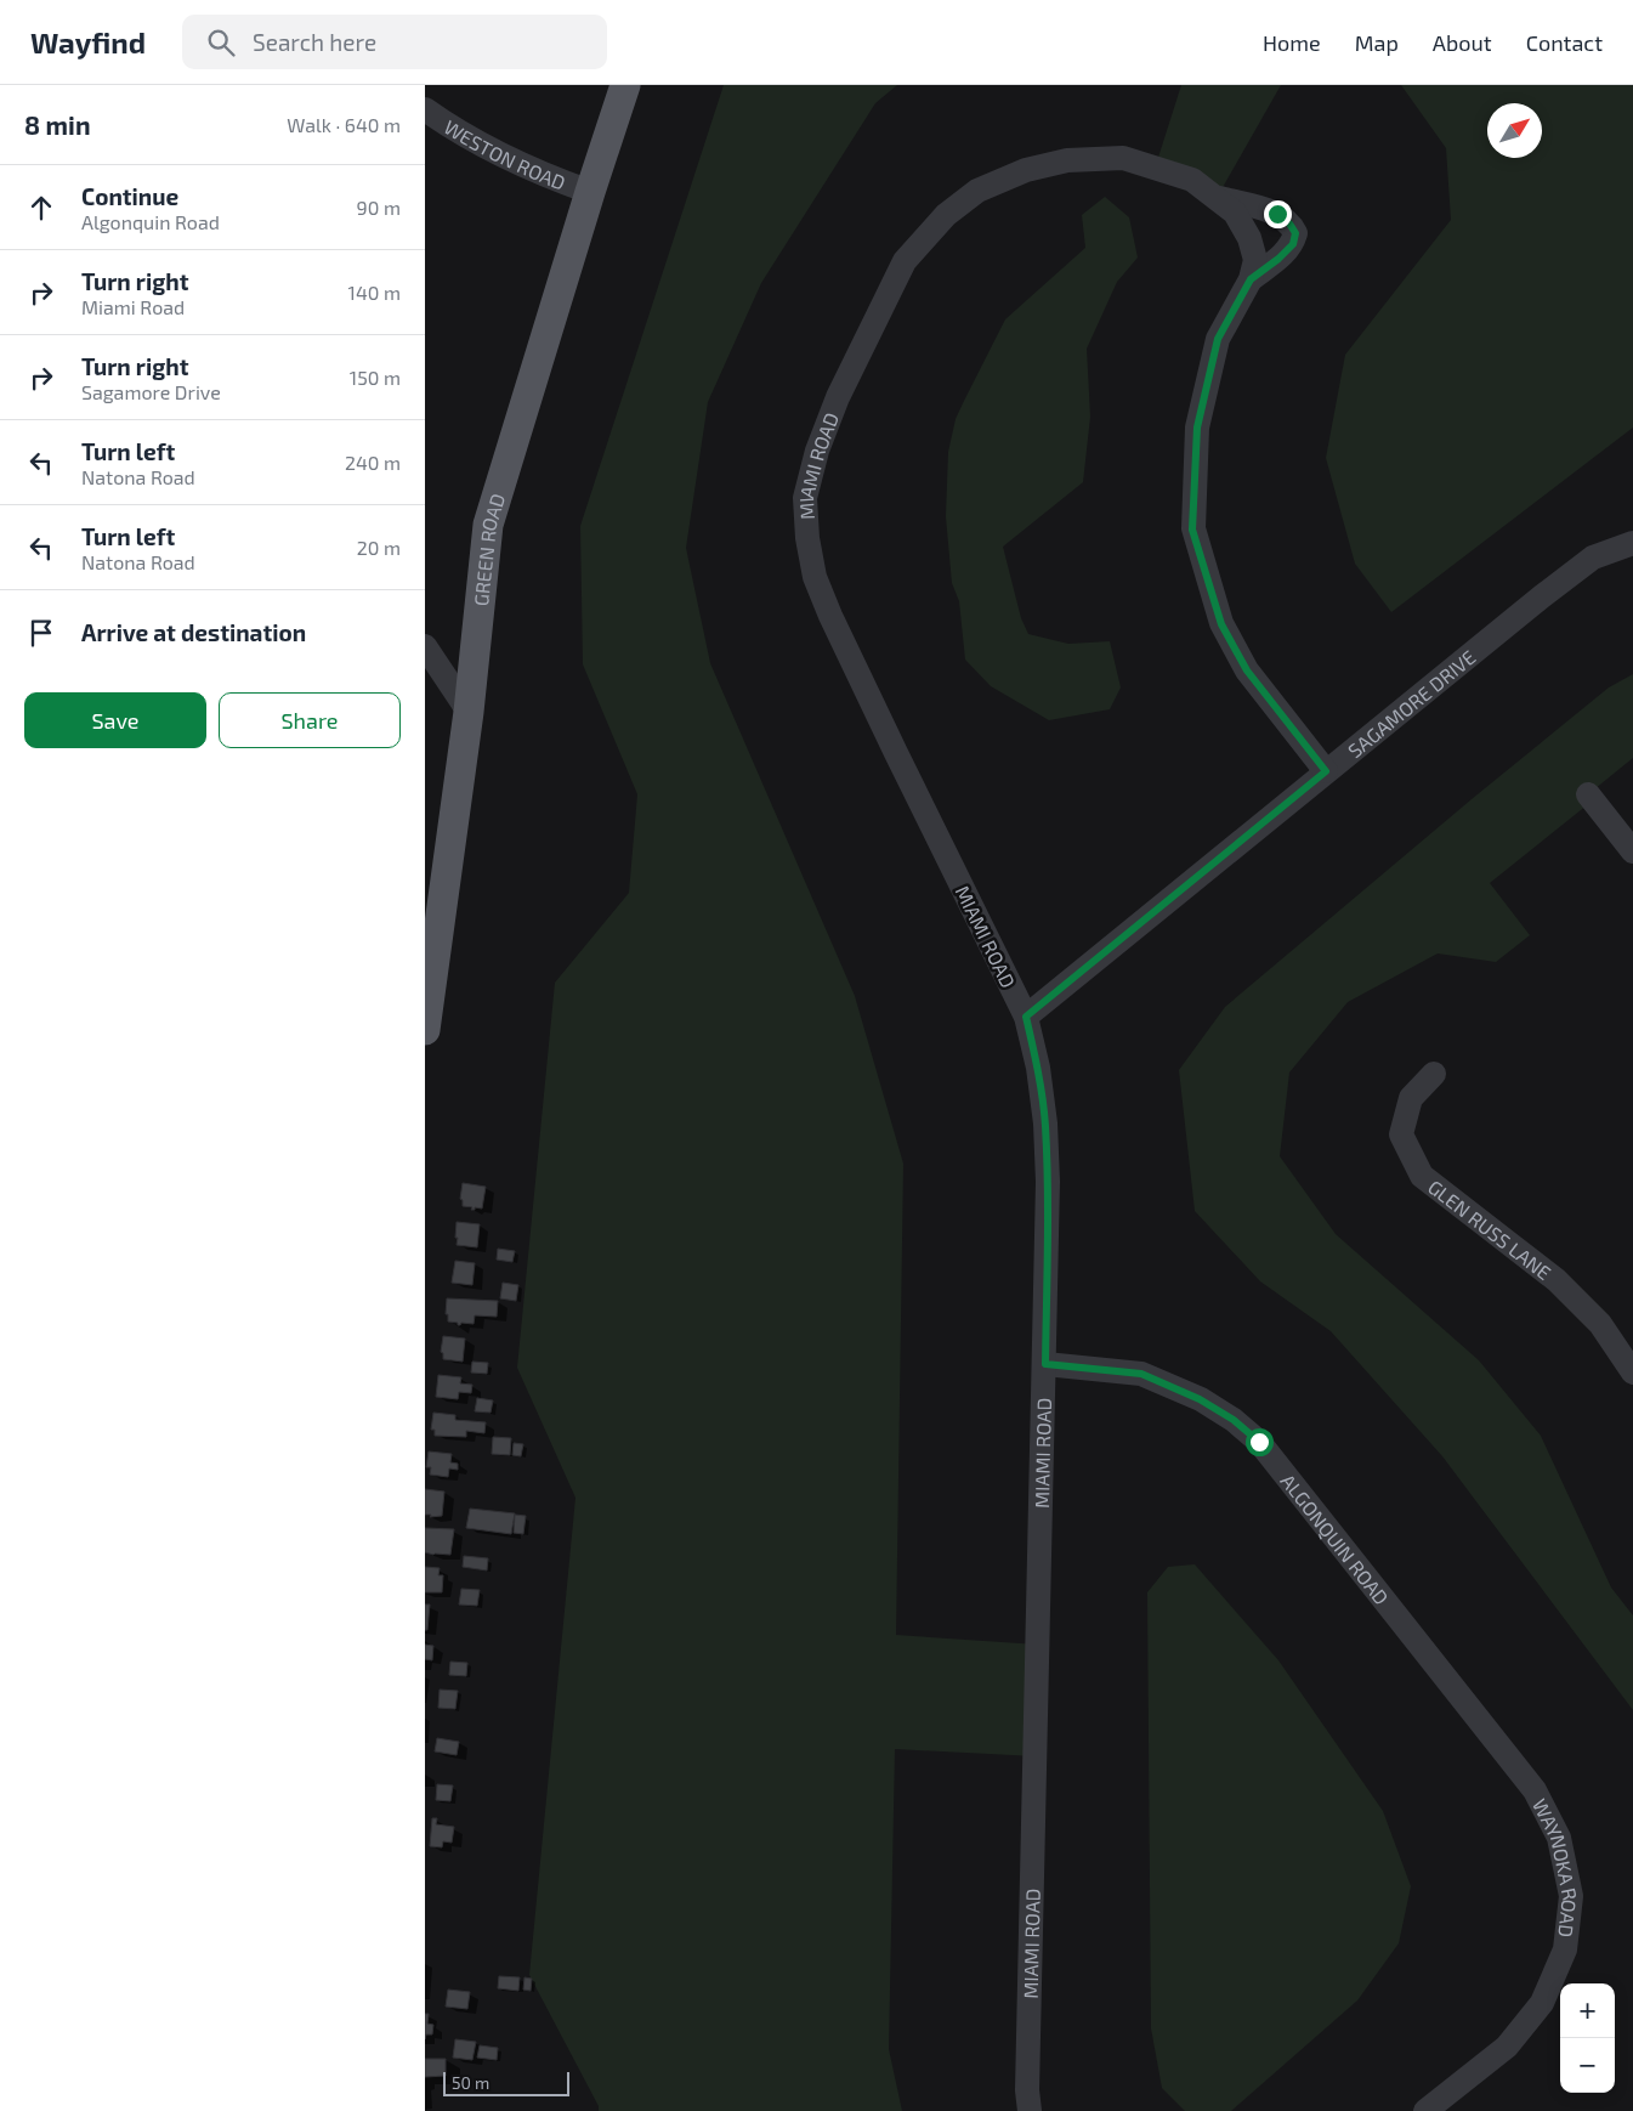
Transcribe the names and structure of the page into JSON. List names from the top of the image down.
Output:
{
  "streets": {
    "main road": ["GREEN ROAD"],
    "street": [
      "WESTON ROAD",
      "MIAMI ROAD",
      "SAGAMORE DRIVE",
      "GLEN RUSS LANE",
      "ALGONQUIN ROAD",
      "WAYNOKA ROAD"
    ]
  },
  "crossings": [
    ["WESTON ROAD", "GREEN ROAD"],
    ["MIAMI ROAD", "SAGAMORE DRIVE"],
    ["MIAMI ROAD", "ALGONQUIN ROAD"],
    ["ALGONQUIN ROAD", "WAYNOKA ROAD"]
  ],
  "scale_bar": "50 m",
  "north": "top right",
  "page": {
    "header": "Wayfind",
    "search": "Search here",
    "nav": [
      "Home",
      "Map",
      "About",
      "Contact"
    ],
    "heading": ["8 min", "Walk · 640 m"],
    "list": [
      ["Continue", "Algonquin Road", "90 m"],
      ["Turn right", "Miami Road", "140 m"],
      ["Turn right", "Sagamore Drive", "150 m"],
      ["Turn left", "Natona Road", "240 m"],
      ["Turn left", "Natona Road", "20 m"],
      "Arrive at destination"
    ],
    "buttons": ["Save", "Share"],
    "map_buttons": ["+", "−"],
    "scale": "50 m"
  }
}
